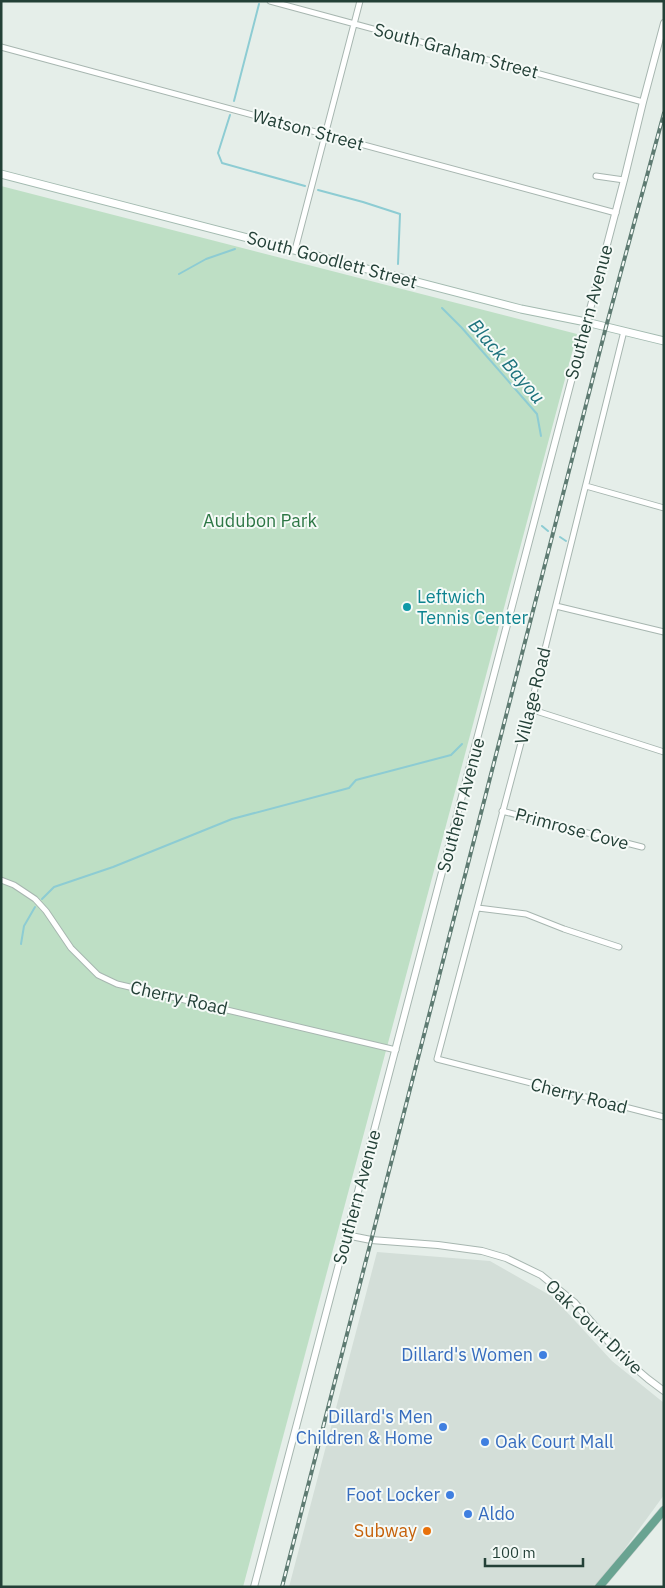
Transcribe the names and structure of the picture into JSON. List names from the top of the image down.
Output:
{
  "streets": {
    "main road": ["South Goodlett Street"],
    "street": [
      "South Graham Street",
      "Watson Street",
      "Southern Avenue",
      "Village Road",
      "Primrose Cove",
      "Cherry Road",
      "Oak Court Drive"
    ]
  },
  "crossings": [
    ["South Graham Street", "Southern Avenue"],
    ["Watson Street", "Southern Avenue"],
    ["South Goodlett Street", "Southern Avenue"],
    ["South Goodlett Street", "Village Road"],
    ["Southern Avenue", "Cherry Road"],
    ["Southern Avenue", "Oak Court Drive"],
    ["Village Road", "Primrose Cove"],
    ["Village Road", "Cherry Road"]
  ],
  "water": ["Black Bayou"],
  "parks": ["Audubon Park"],
  "places": [
    "Leftwich Tennis Center",
    "Dillard's Women",
    "Dillard's Men Children & Home",
    "Oak Court Mall",
    "Foot Locker",
    "Aldo",
    "Subway"
  ],
  "scale_bar": "100 m"
}
